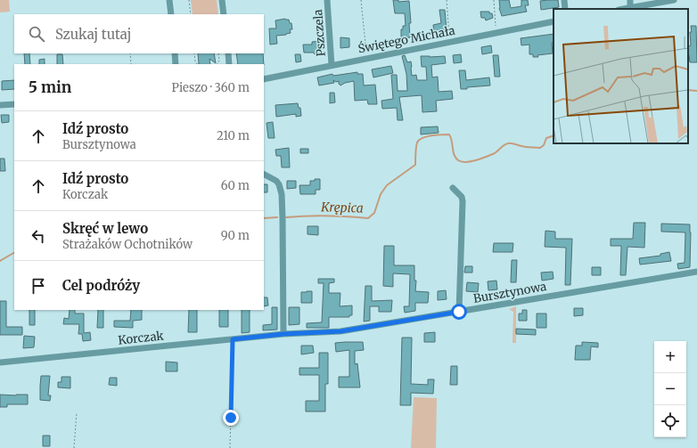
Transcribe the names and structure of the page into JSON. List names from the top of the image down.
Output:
{
  "streets": {
    "street": [
      "Pszczela",
      "Świętego Michała",
      "Bursztynowa",
      "Korczak"
    ]
  },
  "crossings": [
    ["Pszczela", "Świętego Michała"],
    ["Bursztynowa", "Korczak"]
  ],
  "water": ["Krępica"],
  "page": {
    "search": "Szukaj tutaj",
    "heading": ["5 min", "Pieszo · 360 m"],
    "list": [
      ["Idź prosto", "Bursztynowa", "210 m"],
      ["Idź prosto", "Korczak", "60 m"],
      ["Skręć w lewo", "Strażaków Ochotników", "90 m"],
      "Cel podróży"
    ],
    "map_buttons": ["+", "−"]
  }
}
